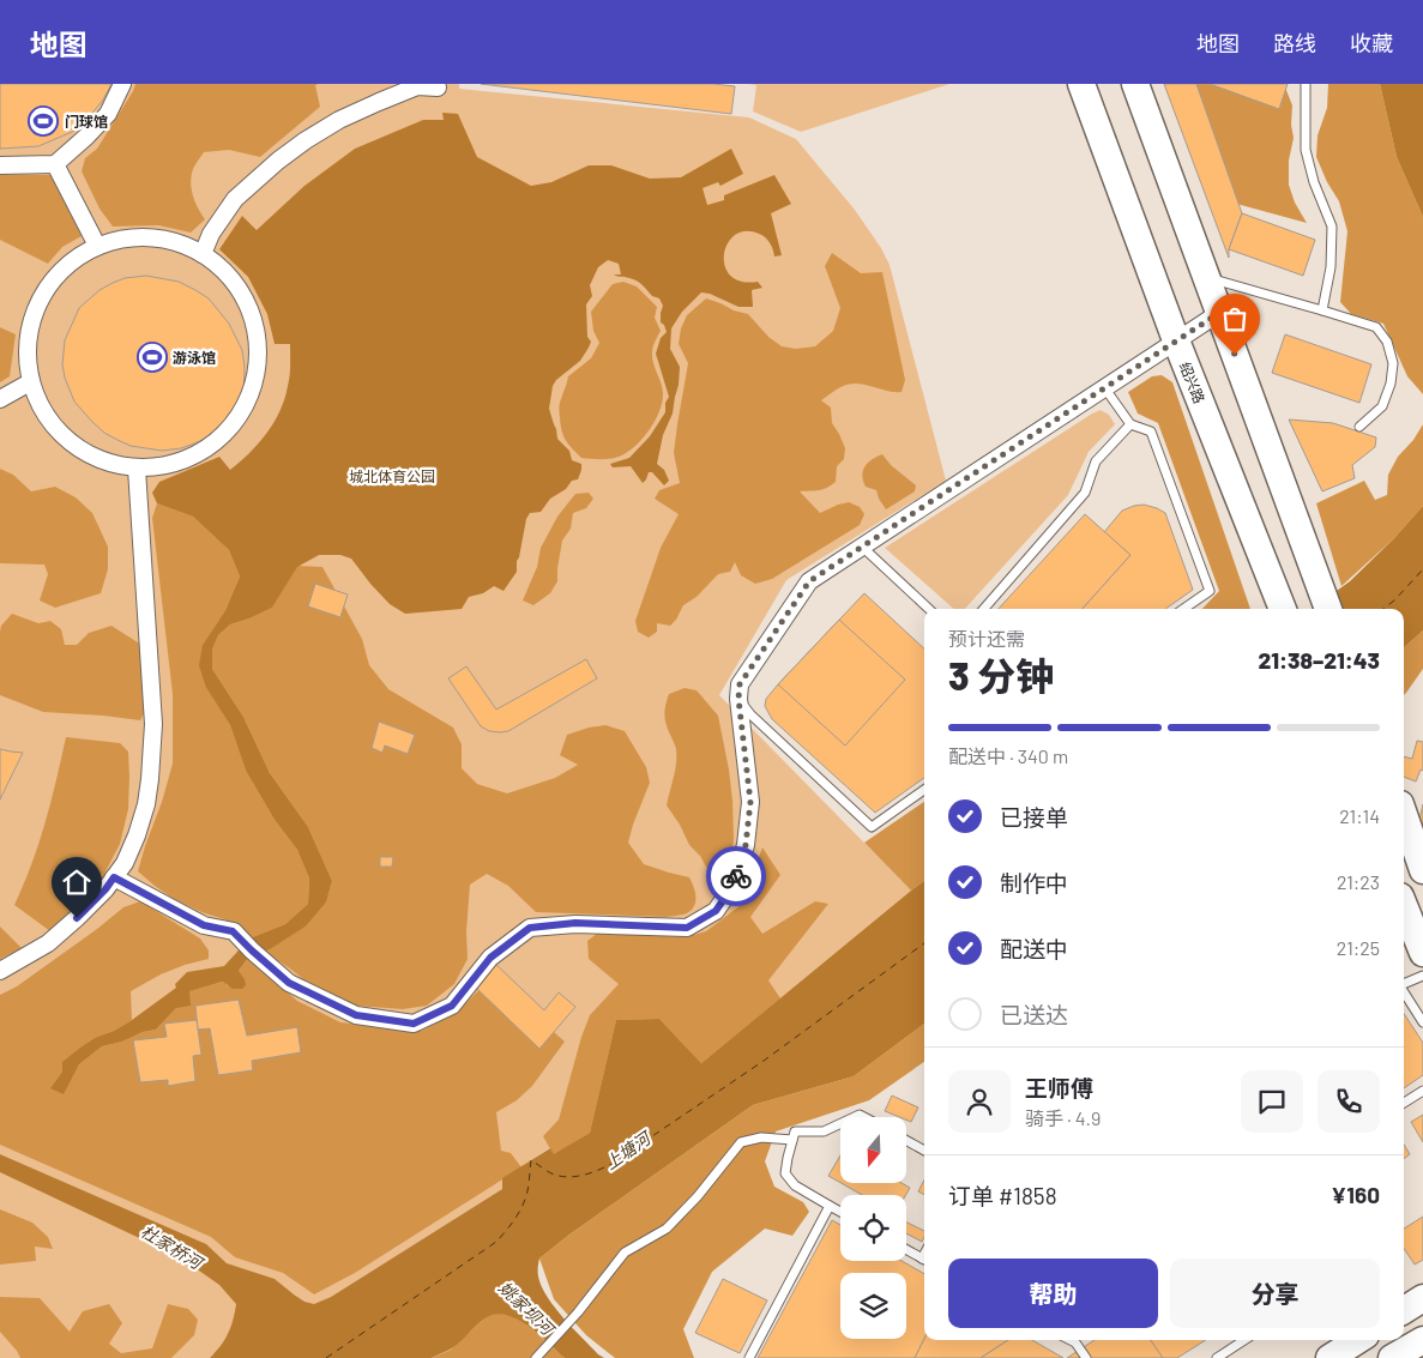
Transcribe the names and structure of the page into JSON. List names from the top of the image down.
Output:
{
  "streets": {
    "main road": ["绍兴路"]
  },
  "water": ["上塘河", "杜家桥河", "姚家坝河"],
  "parks": ["城北体育公园"],
  "places": {
    "sports": ["门球馆", "游泳馆"]
  },
  "north": "bottom",
  "page": {
    "header": "地图",
    "nav": ["地图", "路线", "收藏"],
    "heading": ["3 分钟", "预计还需", "21:38–21:43"],
    "panel": [
      "王师傅",
      "骑手 · 4.9",
      "订单 #1858",
      "¥160"
    ],
    "bar": "配送中 · 340 m",
    "list": [
      ["已接单", "21:14"],
      ["制作中", "21:23"],
      ["配送中", "21:25"],
      "已送达"
    ],
    "buttons": ["帮助", "分享"]
  }
}
